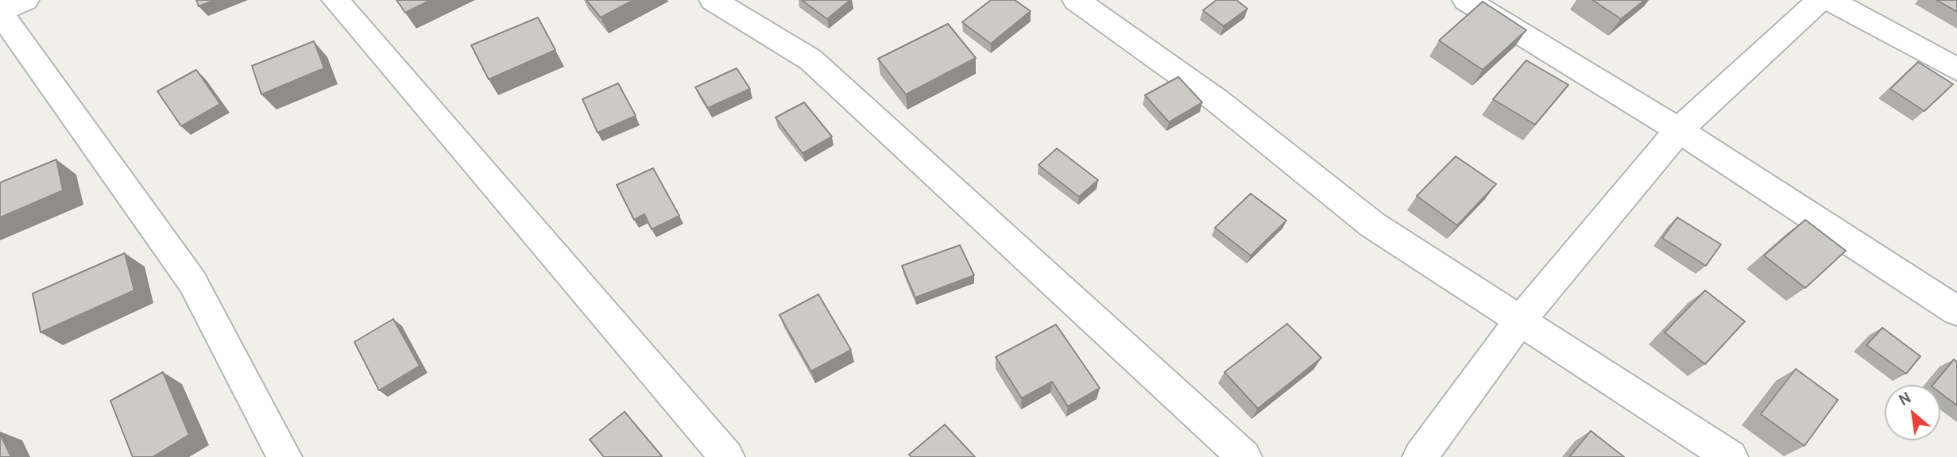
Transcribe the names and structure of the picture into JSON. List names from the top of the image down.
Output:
{
  "north": "top left"
}
